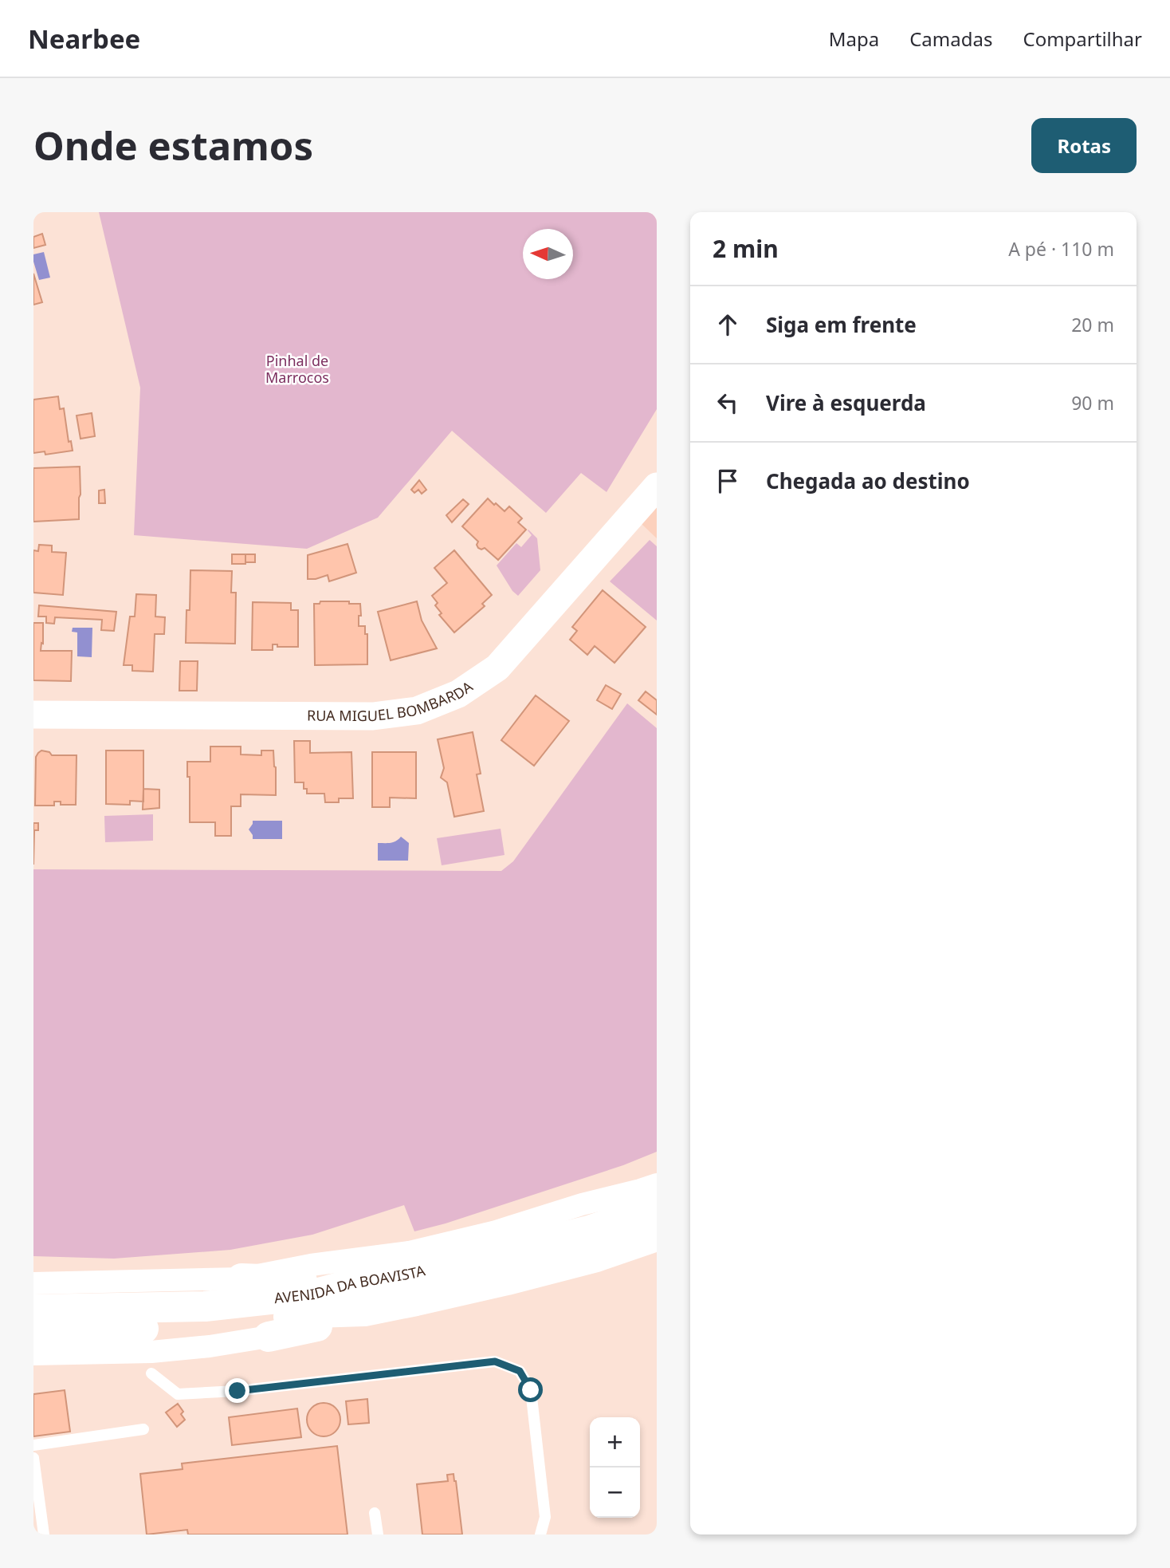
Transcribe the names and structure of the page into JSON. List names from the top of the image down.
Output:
{
  "streets": {
    "highway": ["AVENIDA DA BOAVISTA"],
    "street": ["RUA MIGUEL BOMBARDA"]
  },
  "parks": ["Pinhal de Marrocos"],
  "north": "left",
  "page": {
    "header": "Nearbee",
    "nav": ["Mapa", "Camadas", "Compartilhar"],
    "buttons": "Rotas",
    "title": "Onde estamos",
    "heading": ["2 min", "A pé · 110 m"],
    "list": [
      ["Siga em frente", "20 m"],
      ["Vire à esquerda", "90 m"],
      "Chegada ao destino"
    ],
    "map_buttons": ["+", "−"]
  }
}
